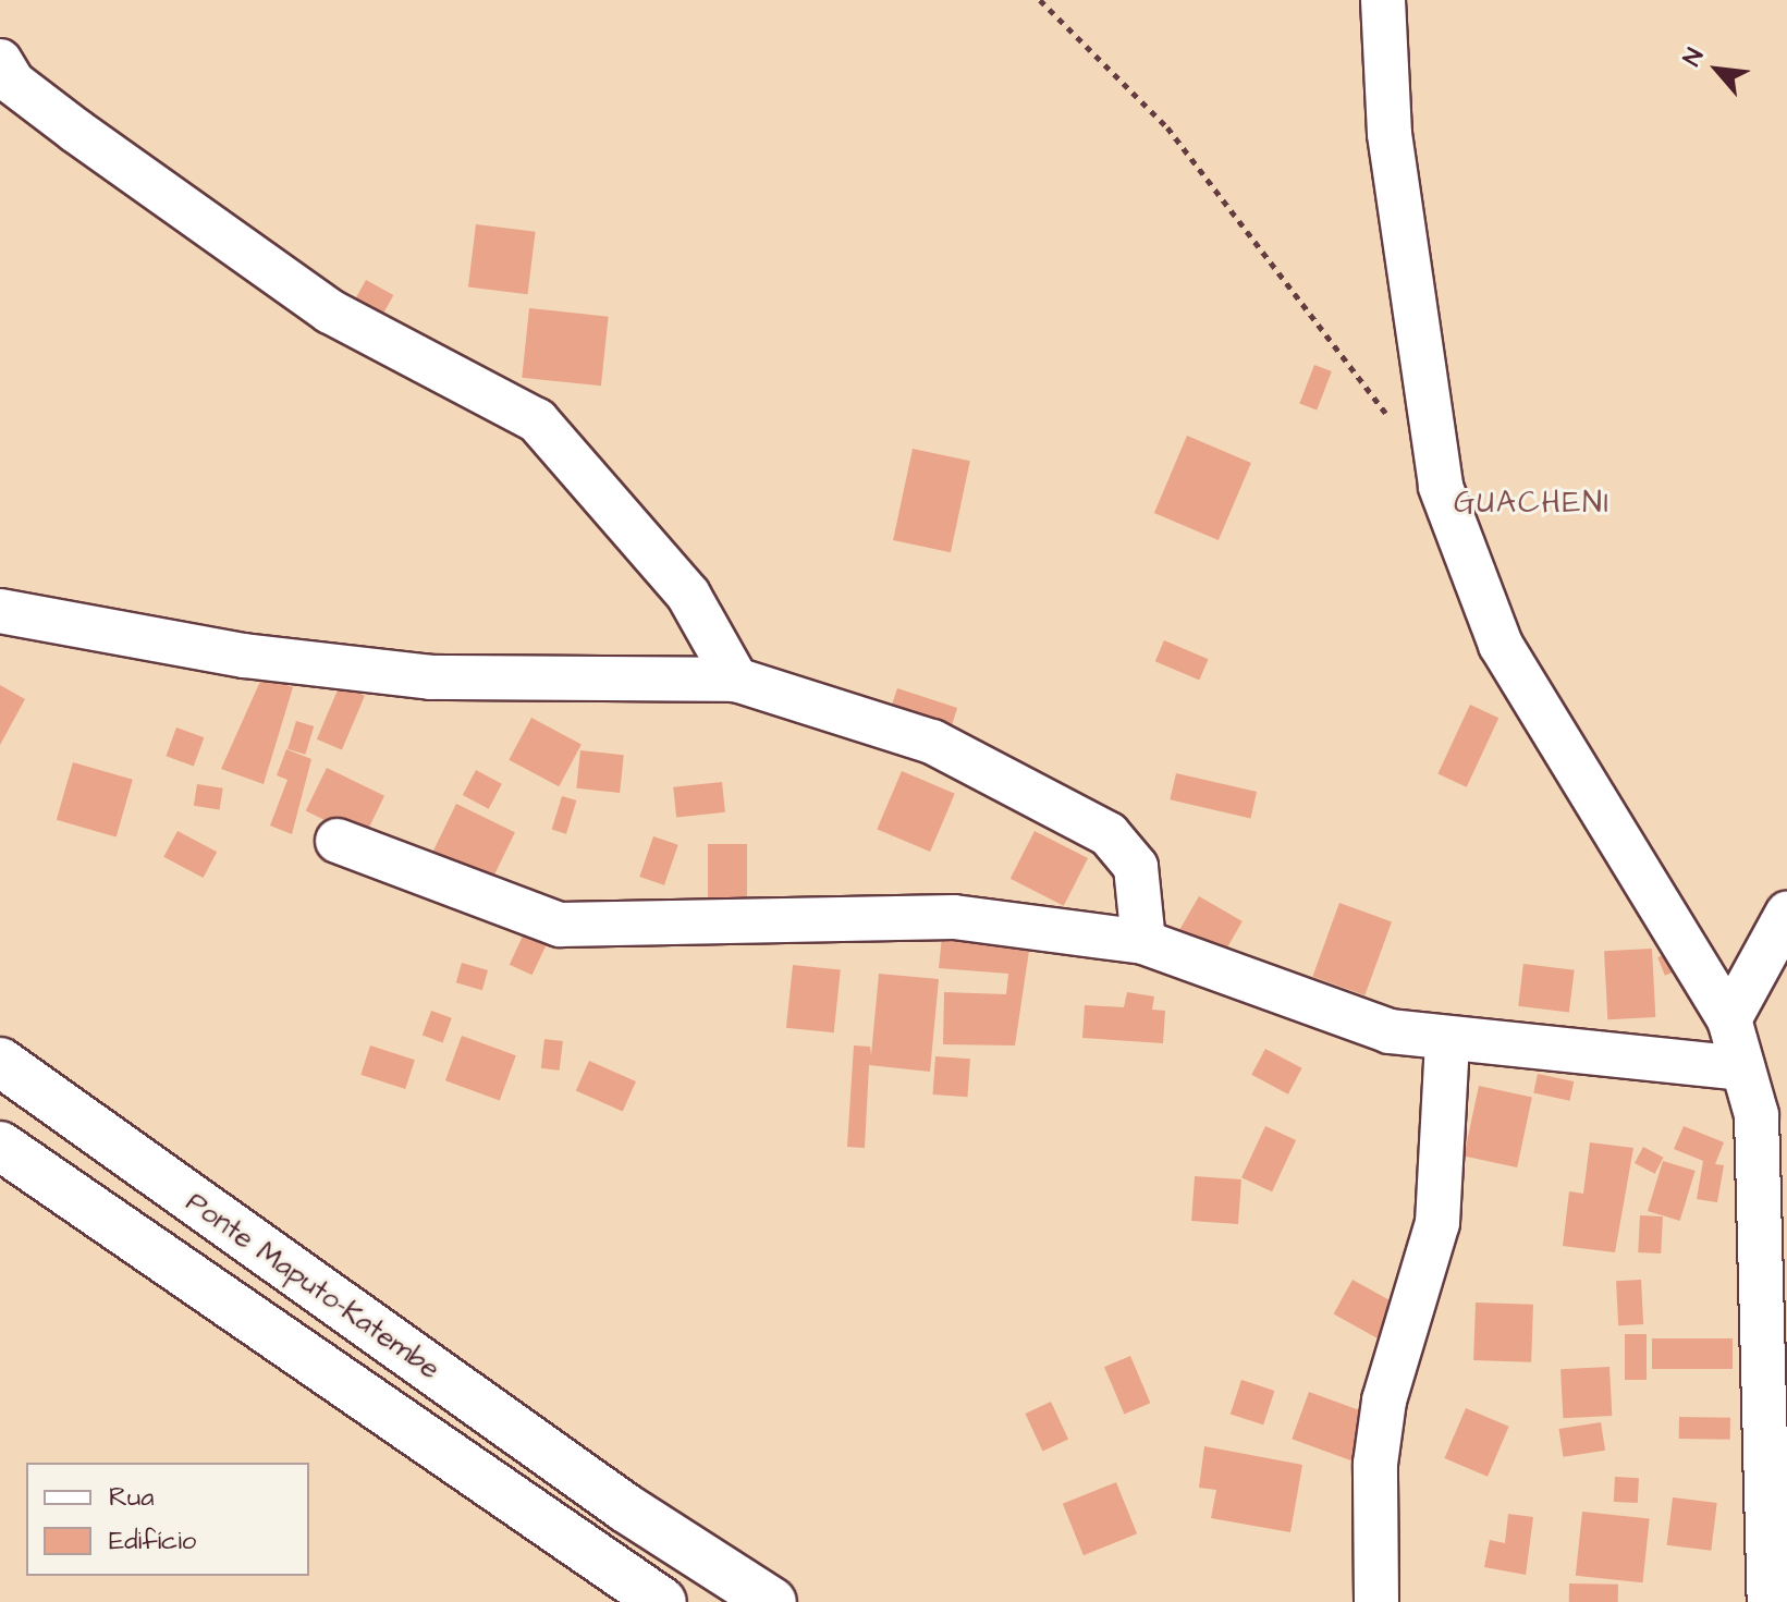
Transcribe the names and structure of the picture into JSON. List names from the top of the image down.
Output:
{
  "streets": {
    "highway": ["Ponte Maputo-Katembe"]
  },
  "districts": ["GUACHENI"],
  "legend": ["Rua", "Edifício"],
  "north": "top left"
}
